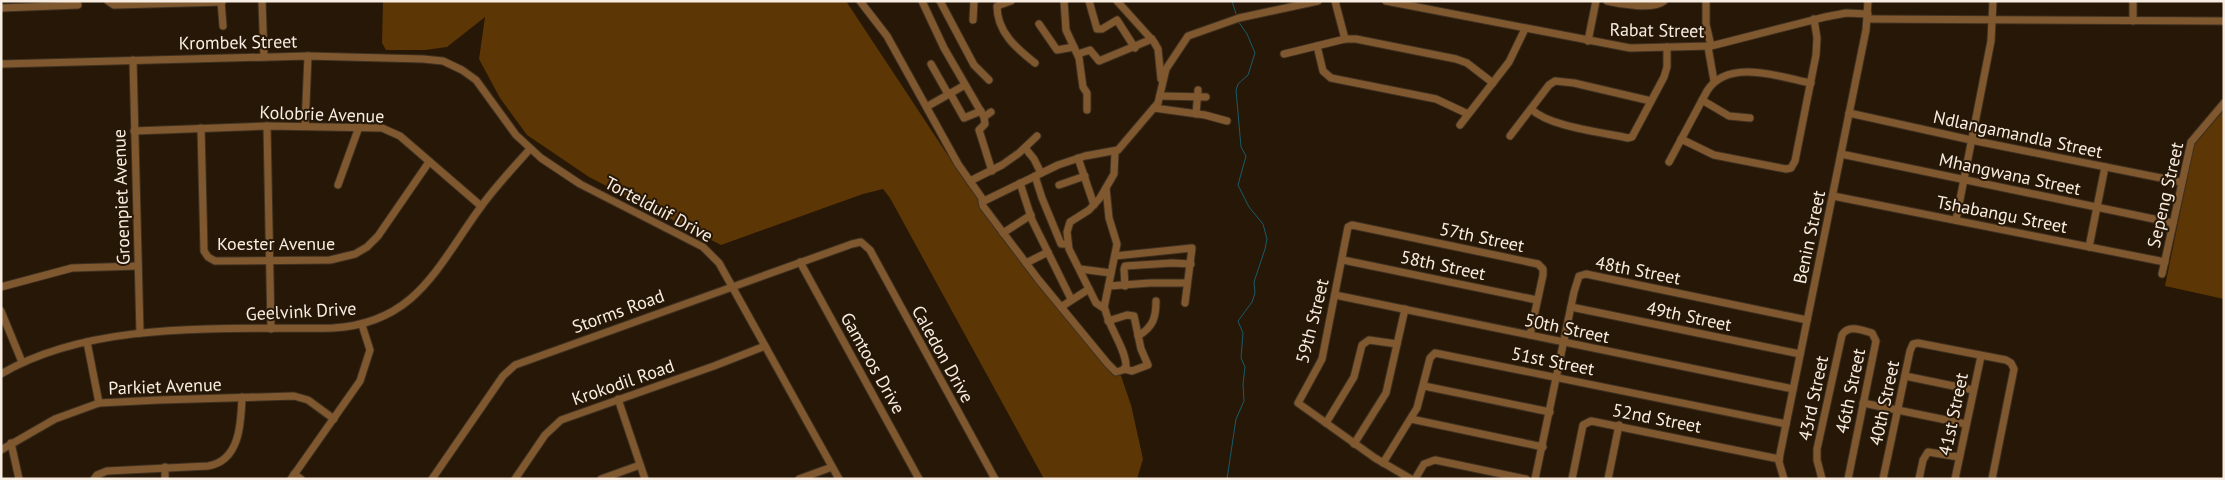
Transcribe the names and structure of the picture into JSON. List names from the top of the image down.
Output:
{
  "streets": {
    "street": [
      "Rabat Street",
      "Krombek Street",
      "Kolobrie Avenue",
      "Ndlangamandla Street",
      "Mhangwana Street",
      "Sepeng Street",
      "Groenpiet Avenue",
      "Tortelduif Drive",
      "Tshabangu Street",
      "57th Street",
      "Benin Street",
      "Koester Avenue",
      "58th Street",
      "48th Street",
      "Geelvink Drive",
      "Storms Road",
      "49th Street",
      "59th Street",
      "50th Street",
      "Caledon Drive",
      "51st Street",
      "Gamtoos Drive",
      "Krokodil Road",
      "Parkiet Avenue",
      "46th Street",
      "43rd Street",
      "40th Street",
      "41st Street",
      "52nd Street"
    ]
  },
  "crossings": [
    ["Rabat Street", "Benin Street"],
    ["Krombek Street", "Groenpiet Avenue"],
    ["Krombek Street", "Tortelduif Drive"],
    ["Kolobrie Avenue", "Groenpiet Avenue"],
    ["Kolobrie Avenue", "Koester Avenue"],
    ["Kolobrie Avenue", "Geelvink Drive"],
    ["Ndlangamandla Street", "Sepeng Street"],
    ["Ndlangamandla Street", "Benin Street"],
    ["Mhangwana Street", "Sepeng Street"],
    ["Mhangwana Street", "Benin Street"],
    ["Sepeng Street", "Tshabangu Street"],
    ["Groenpiet Avenue", "Geelvink Drive"],
    ["Tortelduif Drive", "Geelvink Drive"],
    ["Tortelduif Drive", "Storms Road"],
    ["Tortelduif Drive", "Krokodil Road"],
    ["Tshabangu Street", "Benin Street"],
    ["57th Street", "58th Street"],
    ["57th Street", "59th Street"],
    ["57th Street", "50th Street"],
    ["Benin Street", "48th Street"],
    ["Benin Street", "49th Street"],
    ["Benin Street", "50th Street"],
    ["Benin Street", "51st Street"],
    ["Benin Street", "52nd Street"],
    ["58th Street", "59th Street"],
    ["48th Street", "49th Street"],
    ["48th Street", "50th Street"],
    ["48th Street", "51st Street"],
    ["Storms Road", "Caledon Drive"],
    ["Storms Road", "Gamtoos Drive"],
    ["59th Street", "50th Street"],
    ["59th Street", "51st Street"],
    ["46th Street", "43rd Street"],
    ["40th Street", "41st Street"]
  ]
}
